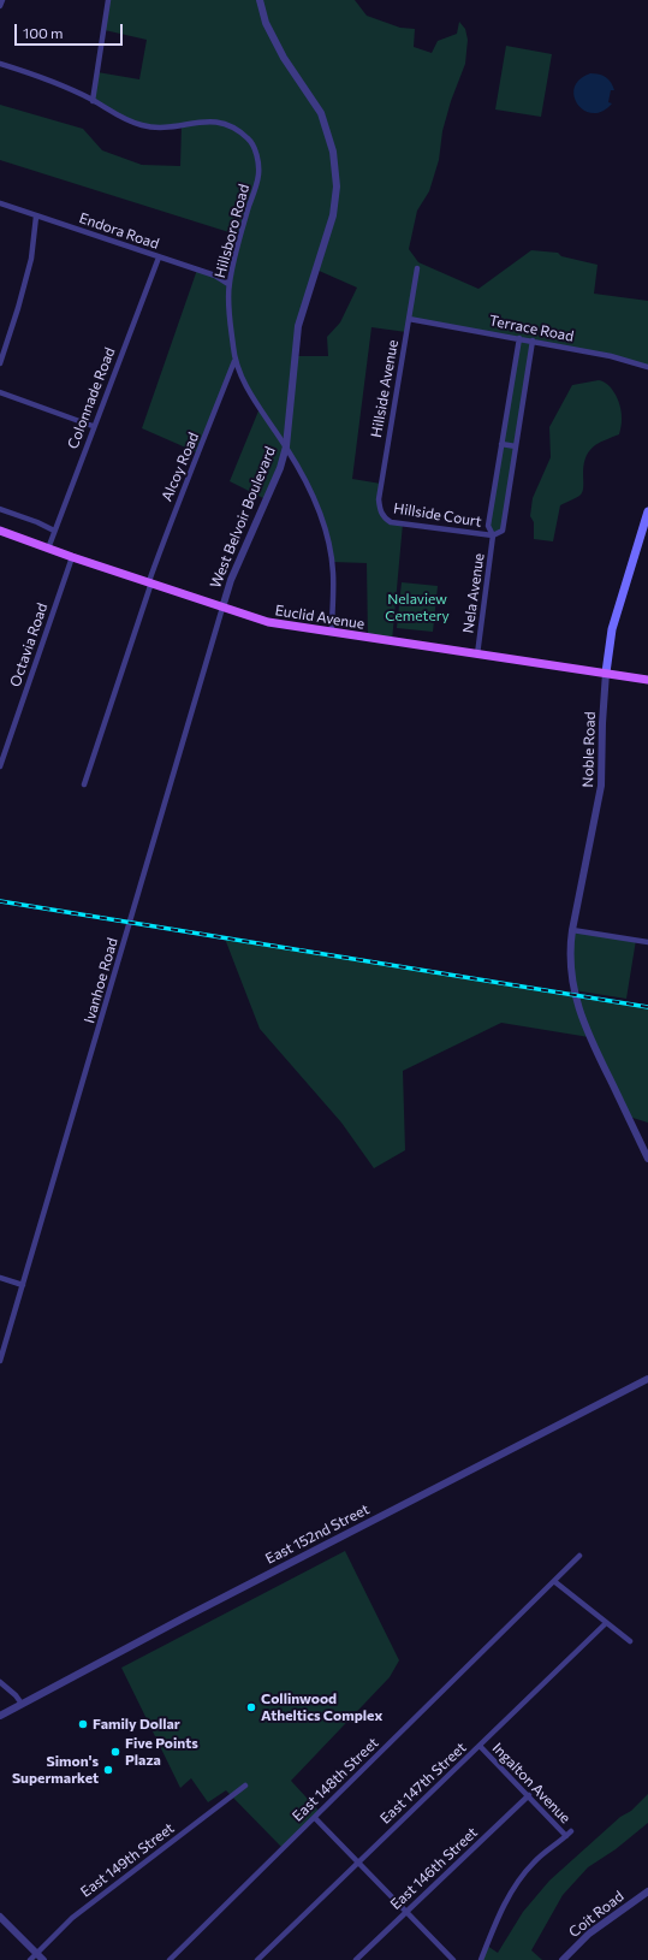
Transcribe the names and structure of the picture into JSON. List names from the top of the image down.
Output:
{
  "streets": {
    "main road": ["Euclid Avenue", "Noble Road"],
    "street": [
      "Endora Road",
      "Hillsboro Road",
      "Terrace Road",
      "Hillside Avenue",
      "Colonnade Road",
      "Alcoy Road",
      "Hillside Court",
      "West Belvoir Boulevard",
      "Nela Avenue",
      "Octavia Road",
      "Ivanhoe Road",
      "East 152nd Street",
      "East 148th Street",
      "East 147th Street",
      "Ingalton Avenue",
      "East 149th Street",
      "East 146th Street",
      "Coit Road"
    ]
  },
  "crossings": [
    ["Endora Road", "Hillsboro Road"],
    ["Endora Road", "Colonnade Road"],
    ["Hillsboro Road", "Alcoy Road"],
    ["Hillsboro Road", "West Belvoir Boulevard"],
    ["Hillsboro Road", "Euclid Avenue"],
    ["Terrace Road", "Hillside Avenue"],
    ["Terrace Road", "Nela Avenue"],
    ["Hillside Avenue", "Hillside Court"],
    ["Colonnade Road", "Euclid Avenue"],
    ["Alcoy Road", "Euclid Avenue"],
    ["Hillside Court", "Nela Avenue"],
    ["West Belvoir Boulevard", "Euclid Avenue"],
    ["West Belvoir Boulevard", "Ivanhoe Road"],
    ["Nela Avenue", "Euclid Avenue"],
    ["Euclid Avenue", "Octavia Road"],
    ["Euclid Avenue", "Noble Road"],
    ["Euclid Avenue", "Ivanhoe Road"],
    ["East 147th Street", "Ingalton Avenue"],
    ["Ingalton Avenue", "East 146th Street"]
  ],
  "parks": ["Nelaview Cemetery"],
  "places": [
    "Collinwood Atheltics Complex",
    "Family Dollar",
    "Five Points Plaza",
    "Simon's Supermarket"
  ],
  "scale_bar": "100 m"
}
